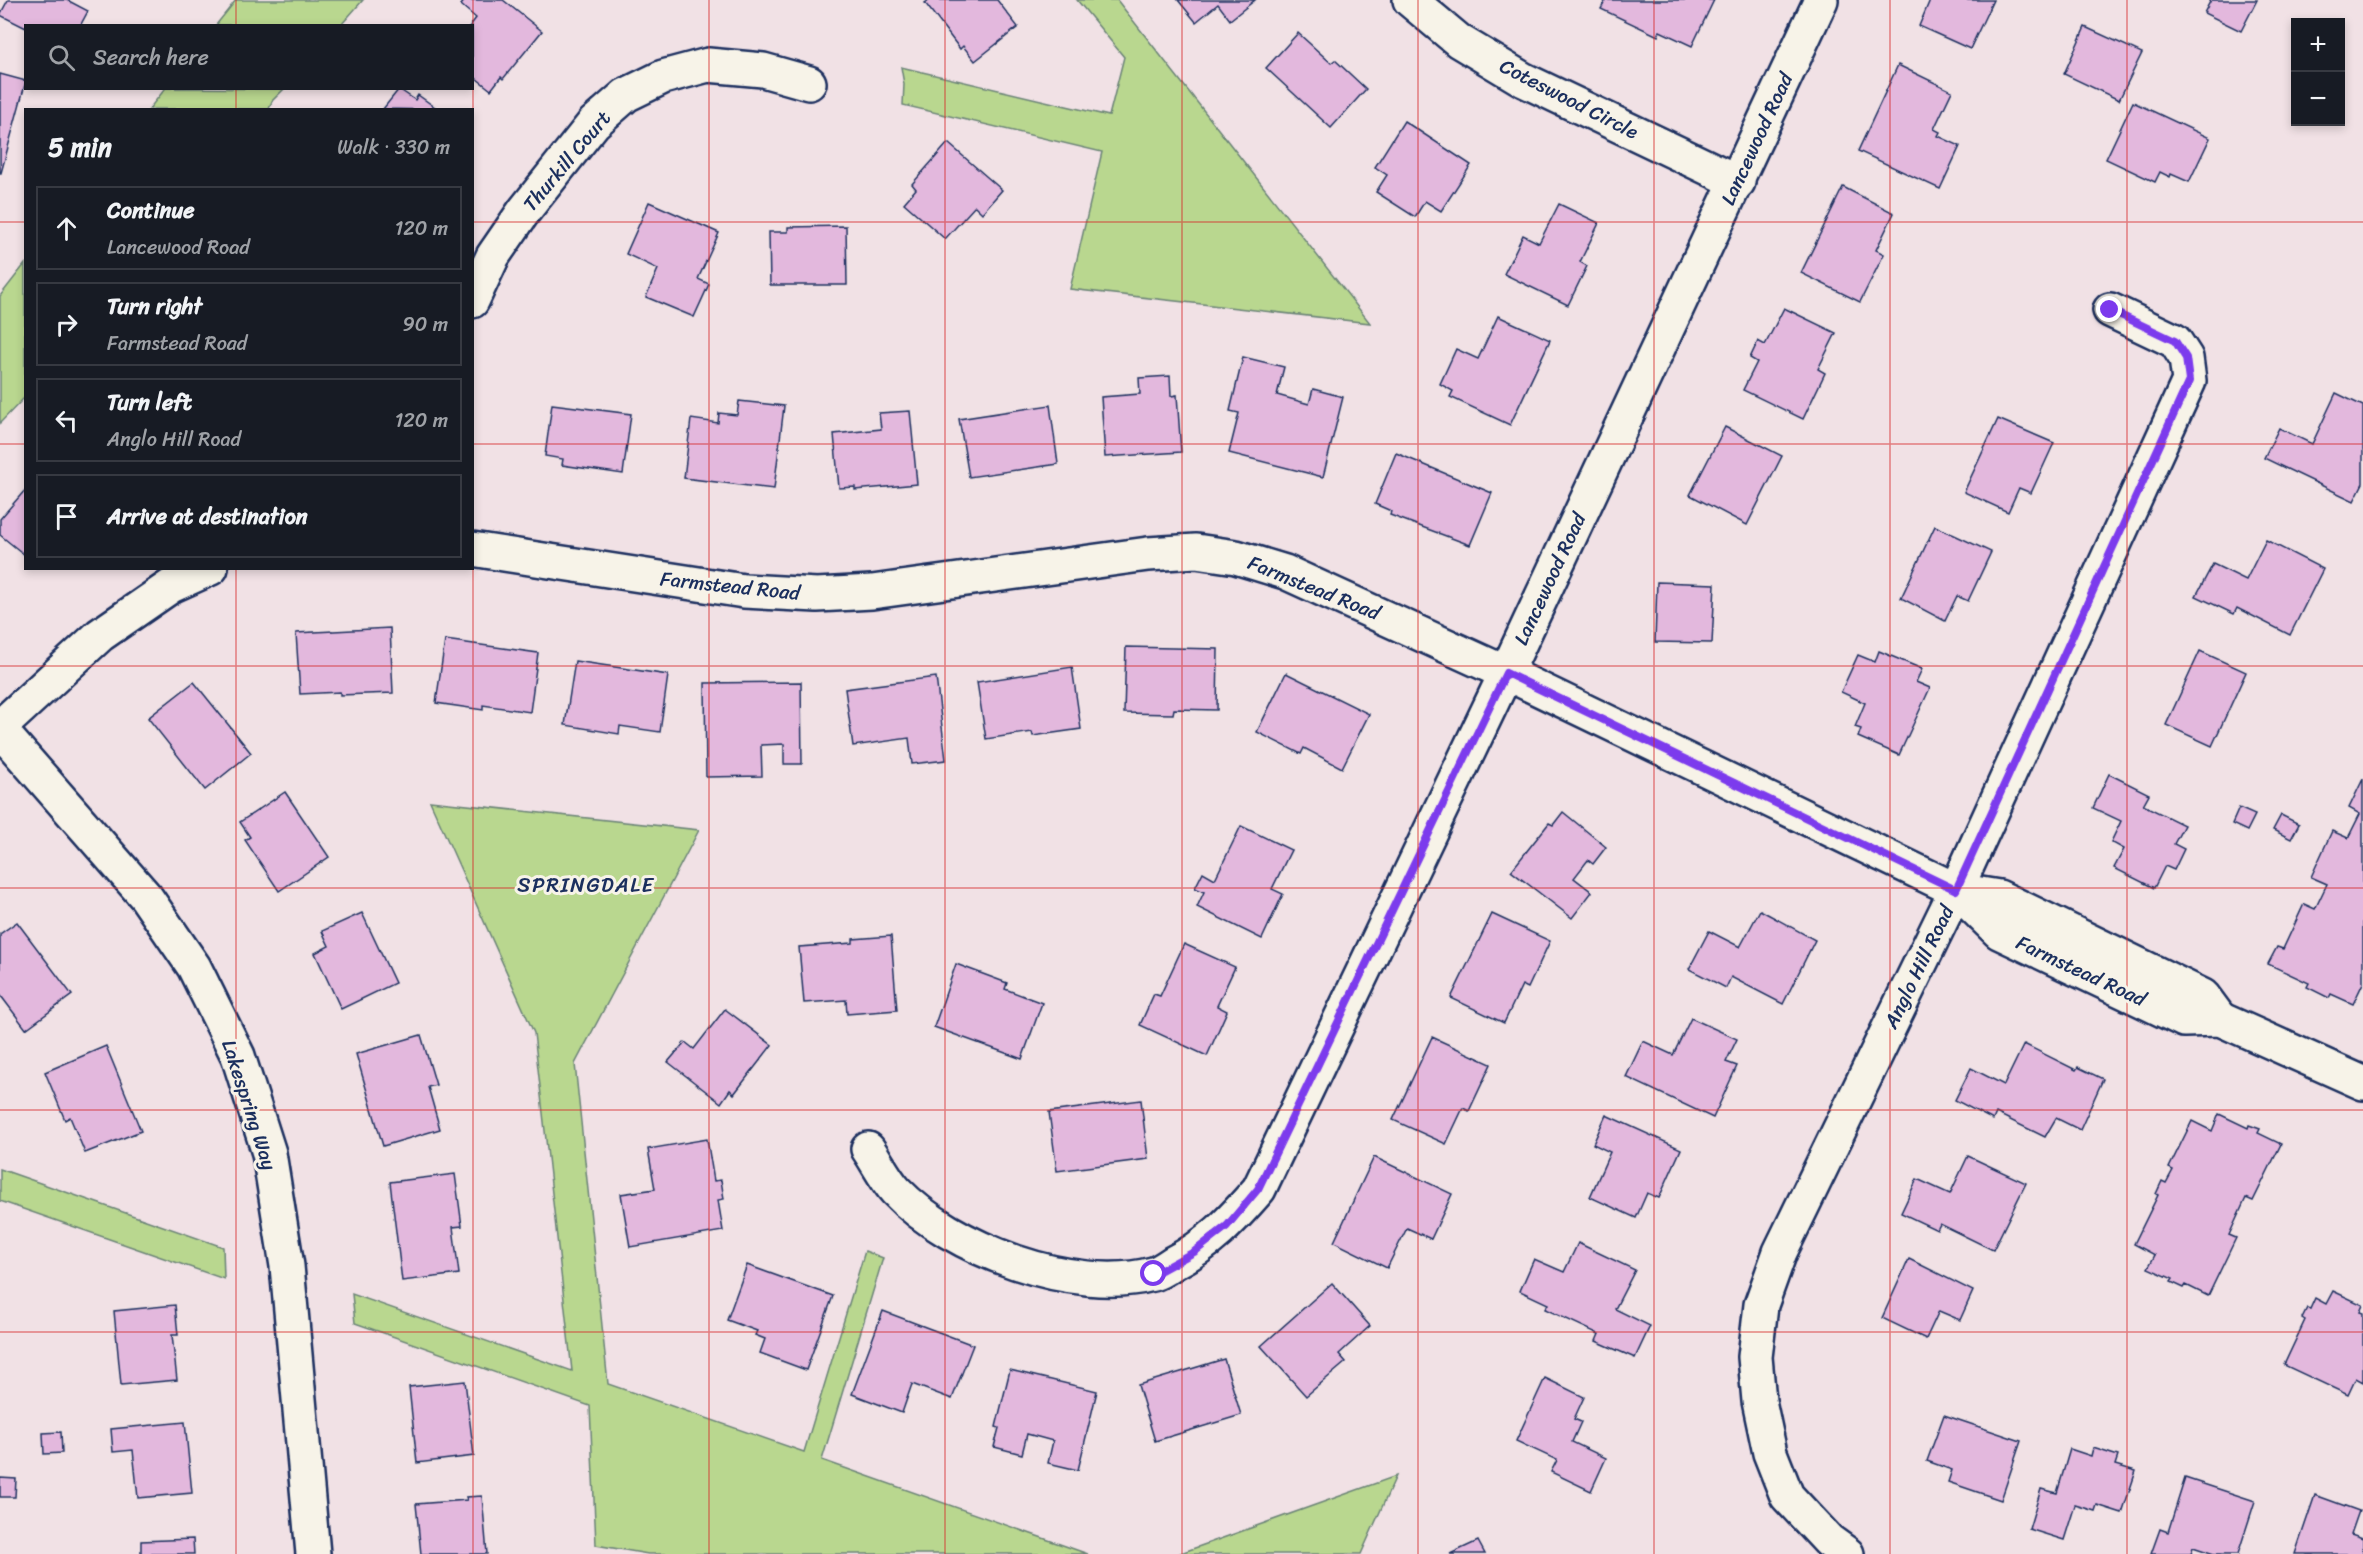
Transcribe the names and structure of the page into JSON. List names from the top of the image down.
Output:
{
  "streets": {
    "street": [
      "Coteswood Circle",
      "Lancewood Road",
      "Thurkill Court",
      "Farmstead Road",
      "Anglo Hill Road",
      "Lakespring Way"
    ]
  },
  "crossings": [
    ["Coteswood Circle", "Lancewood Road"],
    ["Lancewood Road", "Farmstead Road"],
    ["Farmstead Road", "Anglo Hill Road"]
  ],
  "districts": ["SPRINGDALE"],
  "page": {
    "map_buttons": ["+", "−"],
    "search": "Search here",
    "heading": ["5 min", "Walk · 330 m"],
    "list": [
      ["Continue", "Lancewood Road", "120 m"],
      ["Turn right", "Farmstead Road", "90 m"],
      ["Turn left", "Anglo Hill Road", "120 m"],
      "Arrive at destination"
    ]
  }
}
